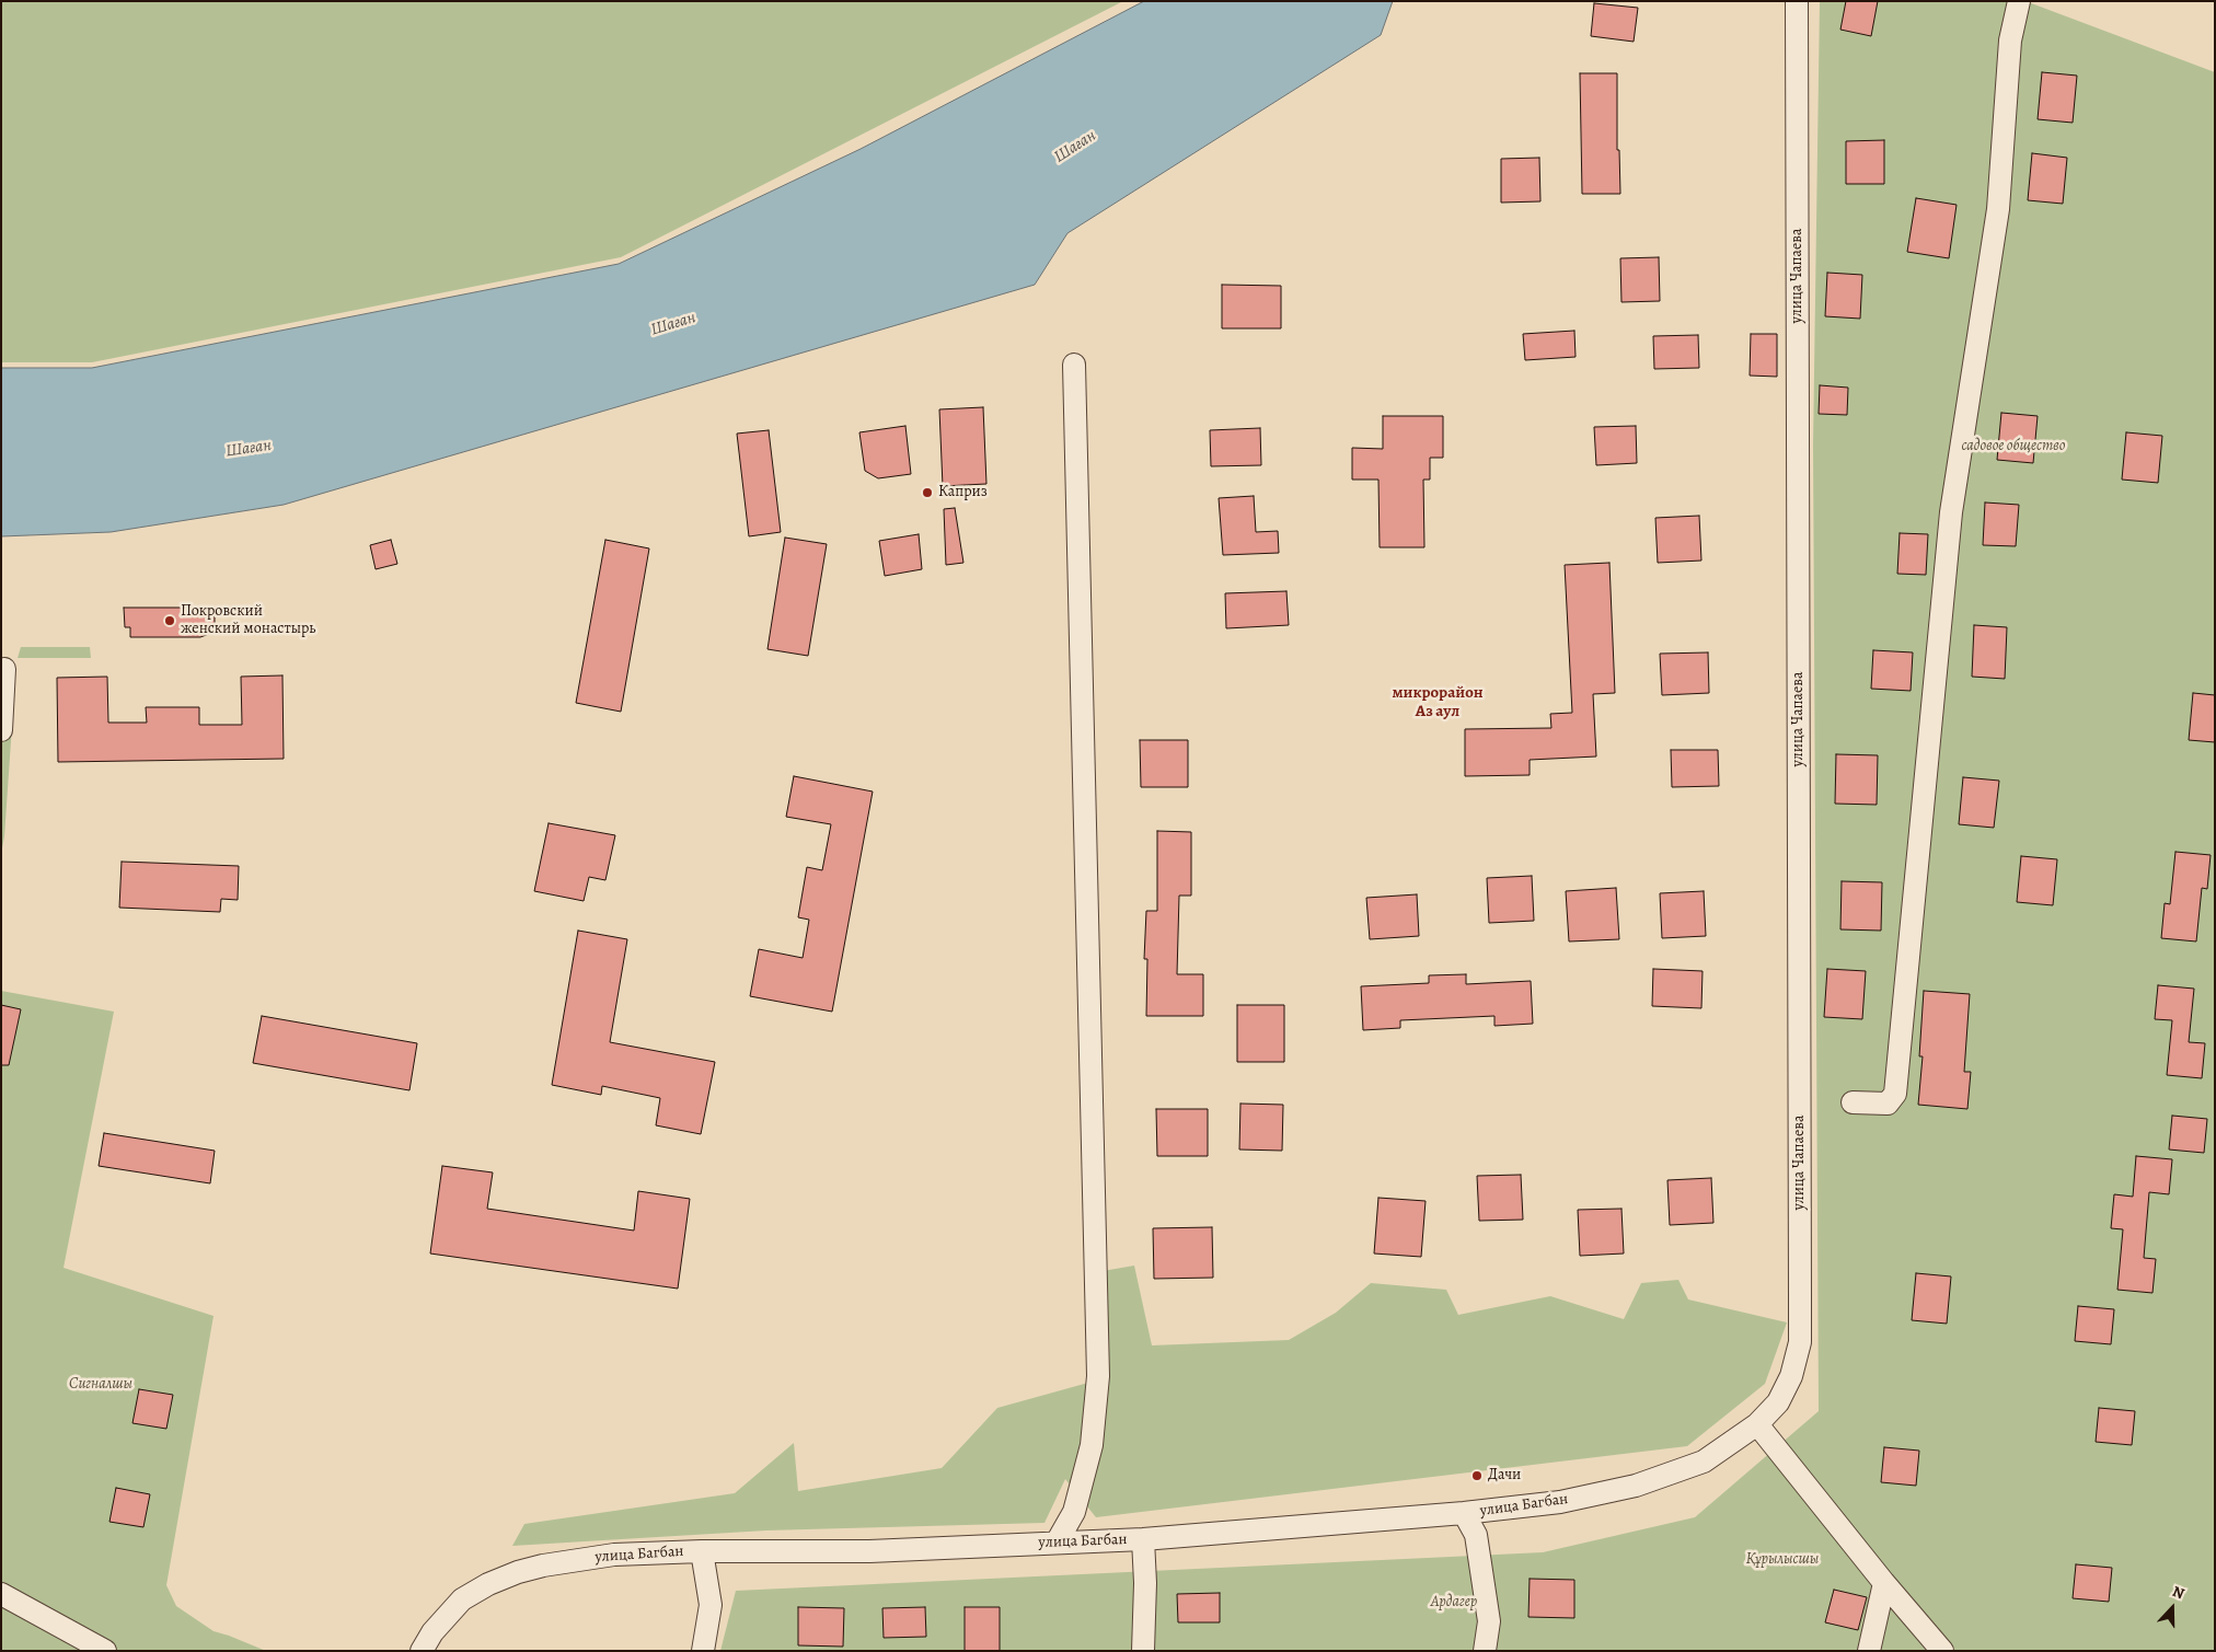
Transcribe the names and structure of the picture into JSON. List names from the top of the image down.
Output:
{
  "streets": {
    "street": ["улица Чапаева", "улица Багбан"]
  },
  "crossings": [
    ["улица Чапаева", "улица Багбан"]
  ],
  "districts": ["микрорайон Аз аул"],
  "water": ["Шаған"],
  "parks": [
    "садовое общество",
    "Сигналшы",
    "Құрылысшы",
    "Ардагер"
  ],
  "places": ["Каприз", "Покровский женский монастырь", "Дачи"],
  "north": "top"
}
